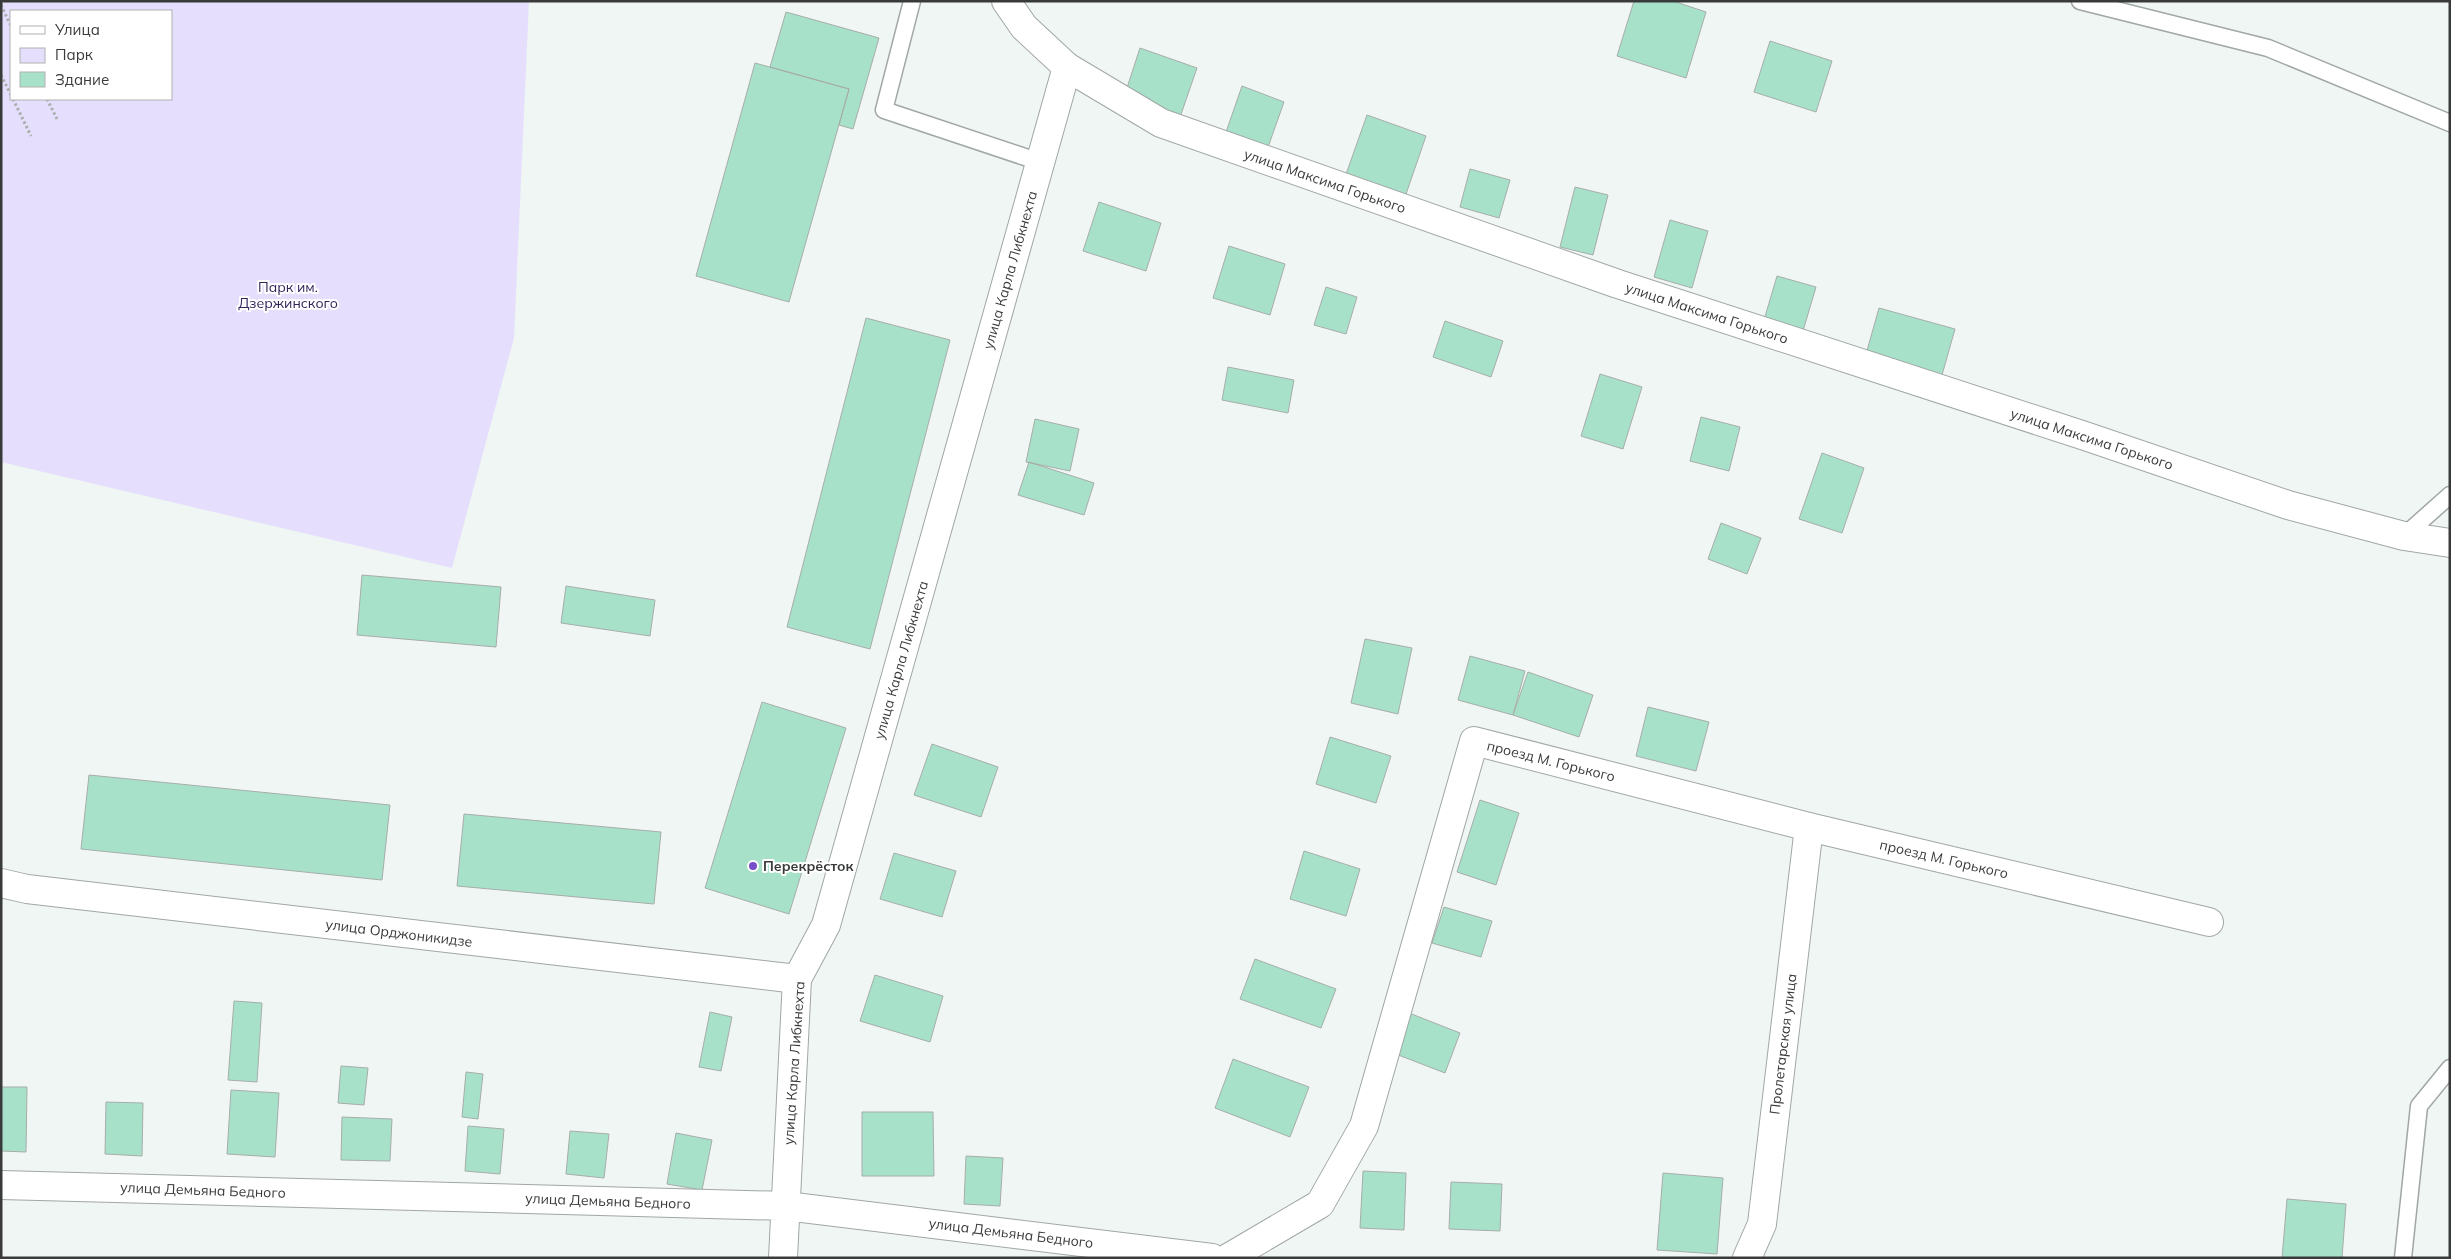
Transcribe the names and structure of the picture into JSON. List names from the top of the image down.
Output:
{
  "streets": {
    "street": [
      "улица Максима Горького",
      "улица Карла Либкнехта",
      "проезд М. Горького",
      "улица Орджоникидзе",
      "Пролетарская улица",
      "улица Демьяна Бедного"
    ]
  },
  "crossings": [
    ["улица Максима Горького", "улица Карла Либкнехта"],
    ["улица Карла Либкнехта", "улица Орджоникидзе"],
    ["улица Карла Либкнехта", "улица Демьяна Бедного"],
    ["проезд М. Горького", "Пролетарская улица"]
  ],
  "parks": ["Парк им. Дзержинского"],
  "places": ["Перекрёсток"],
  "legend": ["Улица", "Парк", "Здание"]
}
